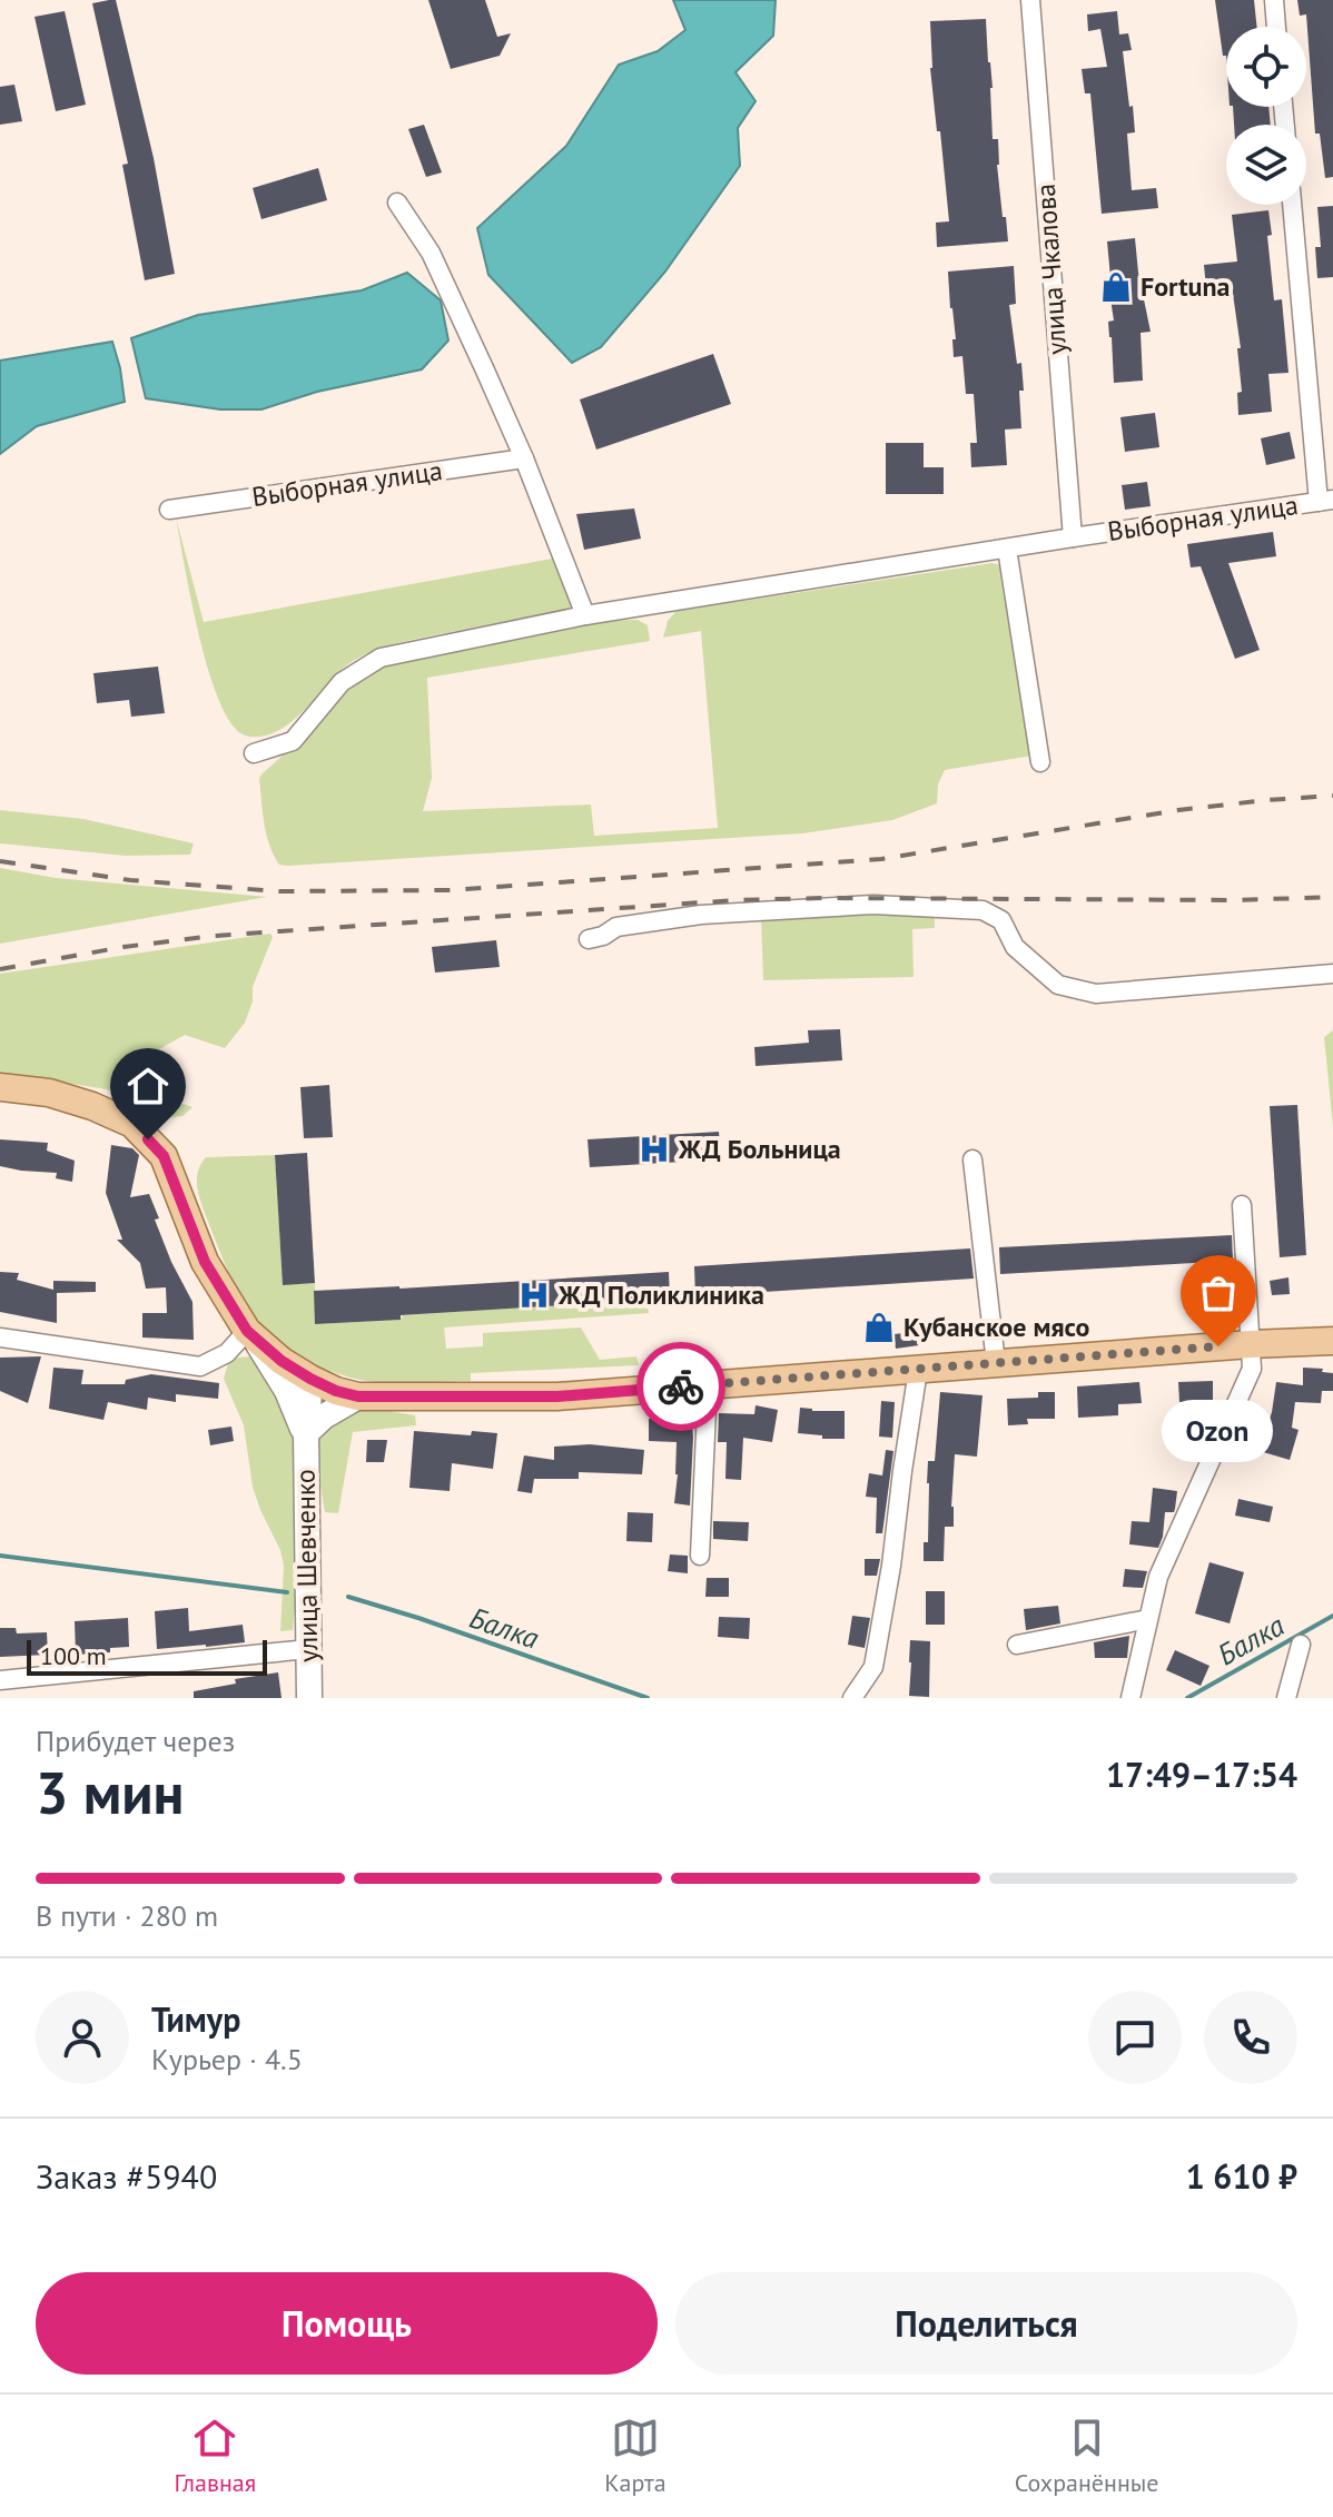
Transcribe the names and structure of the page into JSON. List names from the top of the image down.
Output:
{
  "streets": {
    "main road": ["улица Шевченко"],
    "street": ["улица Чкалова", "Выборная улица"]
  },
  "crossings": [
    ["улица Чкалова", "Выборная улица"]
  ],
  "water": ["Балка"],
  "places": {
    "shop": ["Fortuna", "Кубанское мясо"],
    "hospital": ["ЖД Больница", "ЖД Поликлиника"],
    "other": ["Ozon"]
  },
  "scale_bar": "100 m",
  "page": {
    "bubble": "Ozon",
    "scale": "100 m",
    "heading": ["3 мин", "Прибудет через", "17:49–17:54"],
    "panel": [
      "Тимур",
      "Курьер · 4.5",
      "Заказ #5940",
      "1 610 ₽"
    ],
    "bar": "В пути · 280 m",
    "buttons": ["Помощь", "Поделиться"],
    "tabs": ["Главная", "Карта", "Сохранённые"]
  }
}
